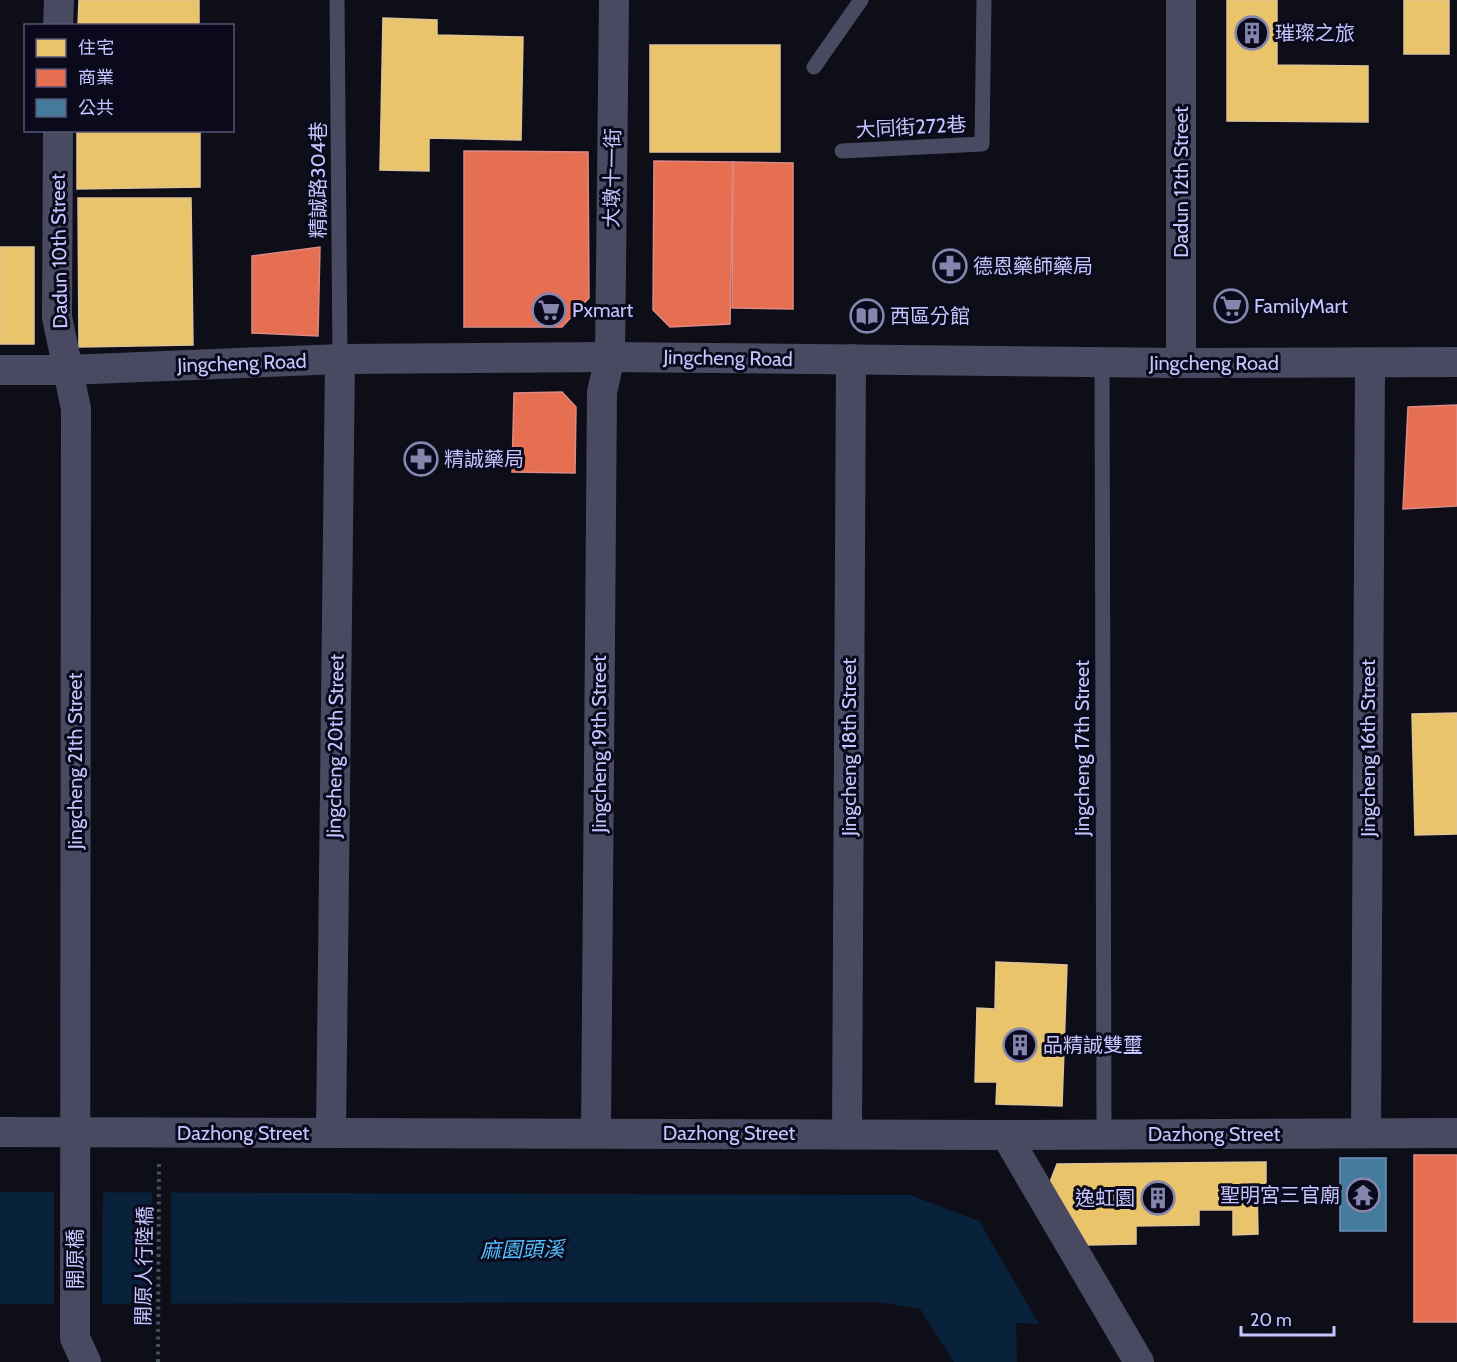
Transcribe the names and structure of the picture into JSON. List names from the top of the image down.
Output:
{
  "streets": {
    "street": [
      "大墩十一街",
      "Dadun 12th Street",
      "Dadun 10th Street",
      "Jingcheng Road",
      "Jingcheng 19th Street",
      "Jingcheng 20th Street",
      "Jingcheng 18th Street",
      "Jingcheng 16th Street",
      "Jingcheng 21th Street",
      "Dazhong Street",
      "開原橋"
    ],
    "lane": ["大同街272巷", "精誠路304巷", "Jingcheng 17th Street"],
    "path": ["開原人行陸橋"]
  },
  "crossings": [
    ["大墩十一街", "Jingcheng Road"],
    ["大墩十一街", "Jingcheng 19th Street"],
    ["精誠路304巷", "Jingcheng Road"],
    ["精誠路304巷", "Jingcheng 20th Street"],
    ["Dadun 12th Street", "Jingcheng Road"],
    ["Dadun 10th Street", "Jingcheng Road"],
    ["Dadun 10th Street", "Jingcheng 21th Street"],
    ["Jingcheng Road", "Jingcheng 19th Street"],
    ["Jingcheng Road", "Jingcheng 20th Street"],
    ["Jingcheng Road", "Jingcheng 18th Street"],
    ["Jingcheng Road", "Jingcheng 17th Street"],
    ["Jingcheng Road", "Jingcheng 16th Street"],
    ["Jingcheng Road", "Jingcheng 21th Street"],
    ["Jingcheng 19th Street", "Dazhong Street"],
    ["Jingcheng 20th Street", "Dazhong Street"],
    ["Jingcheng 18th Street", "Dazhong Street"],
    ["Jingcheng 17th Street", "Dazhong Street"],
    ["Jingcheng 16th Street", "Dazhong Street"],
    ["Jingcheng 21th Street", "Dazhong Street"],
    ["Jingcheng 21th Street", "開原橋"],
    ["Dazhong Street", "開原橋"]
  ],
  "water": ["麻園頭溪"],
  "places": {
    "building": ["璀璨之旅", "品精誠雙璽", "逸虹園"],
    "pharmacy": ["德恩藥師藥局", "精誠藥局"],
    "supermarket": ["FamilyMart", "Pxmart"],
    "library": ["西區分館"],
    "temple": ["聖明宮三官廟"]
  },
  "legend": ["住宅", "商業", "公共"],
  "scale_bar": "20 m"
}
